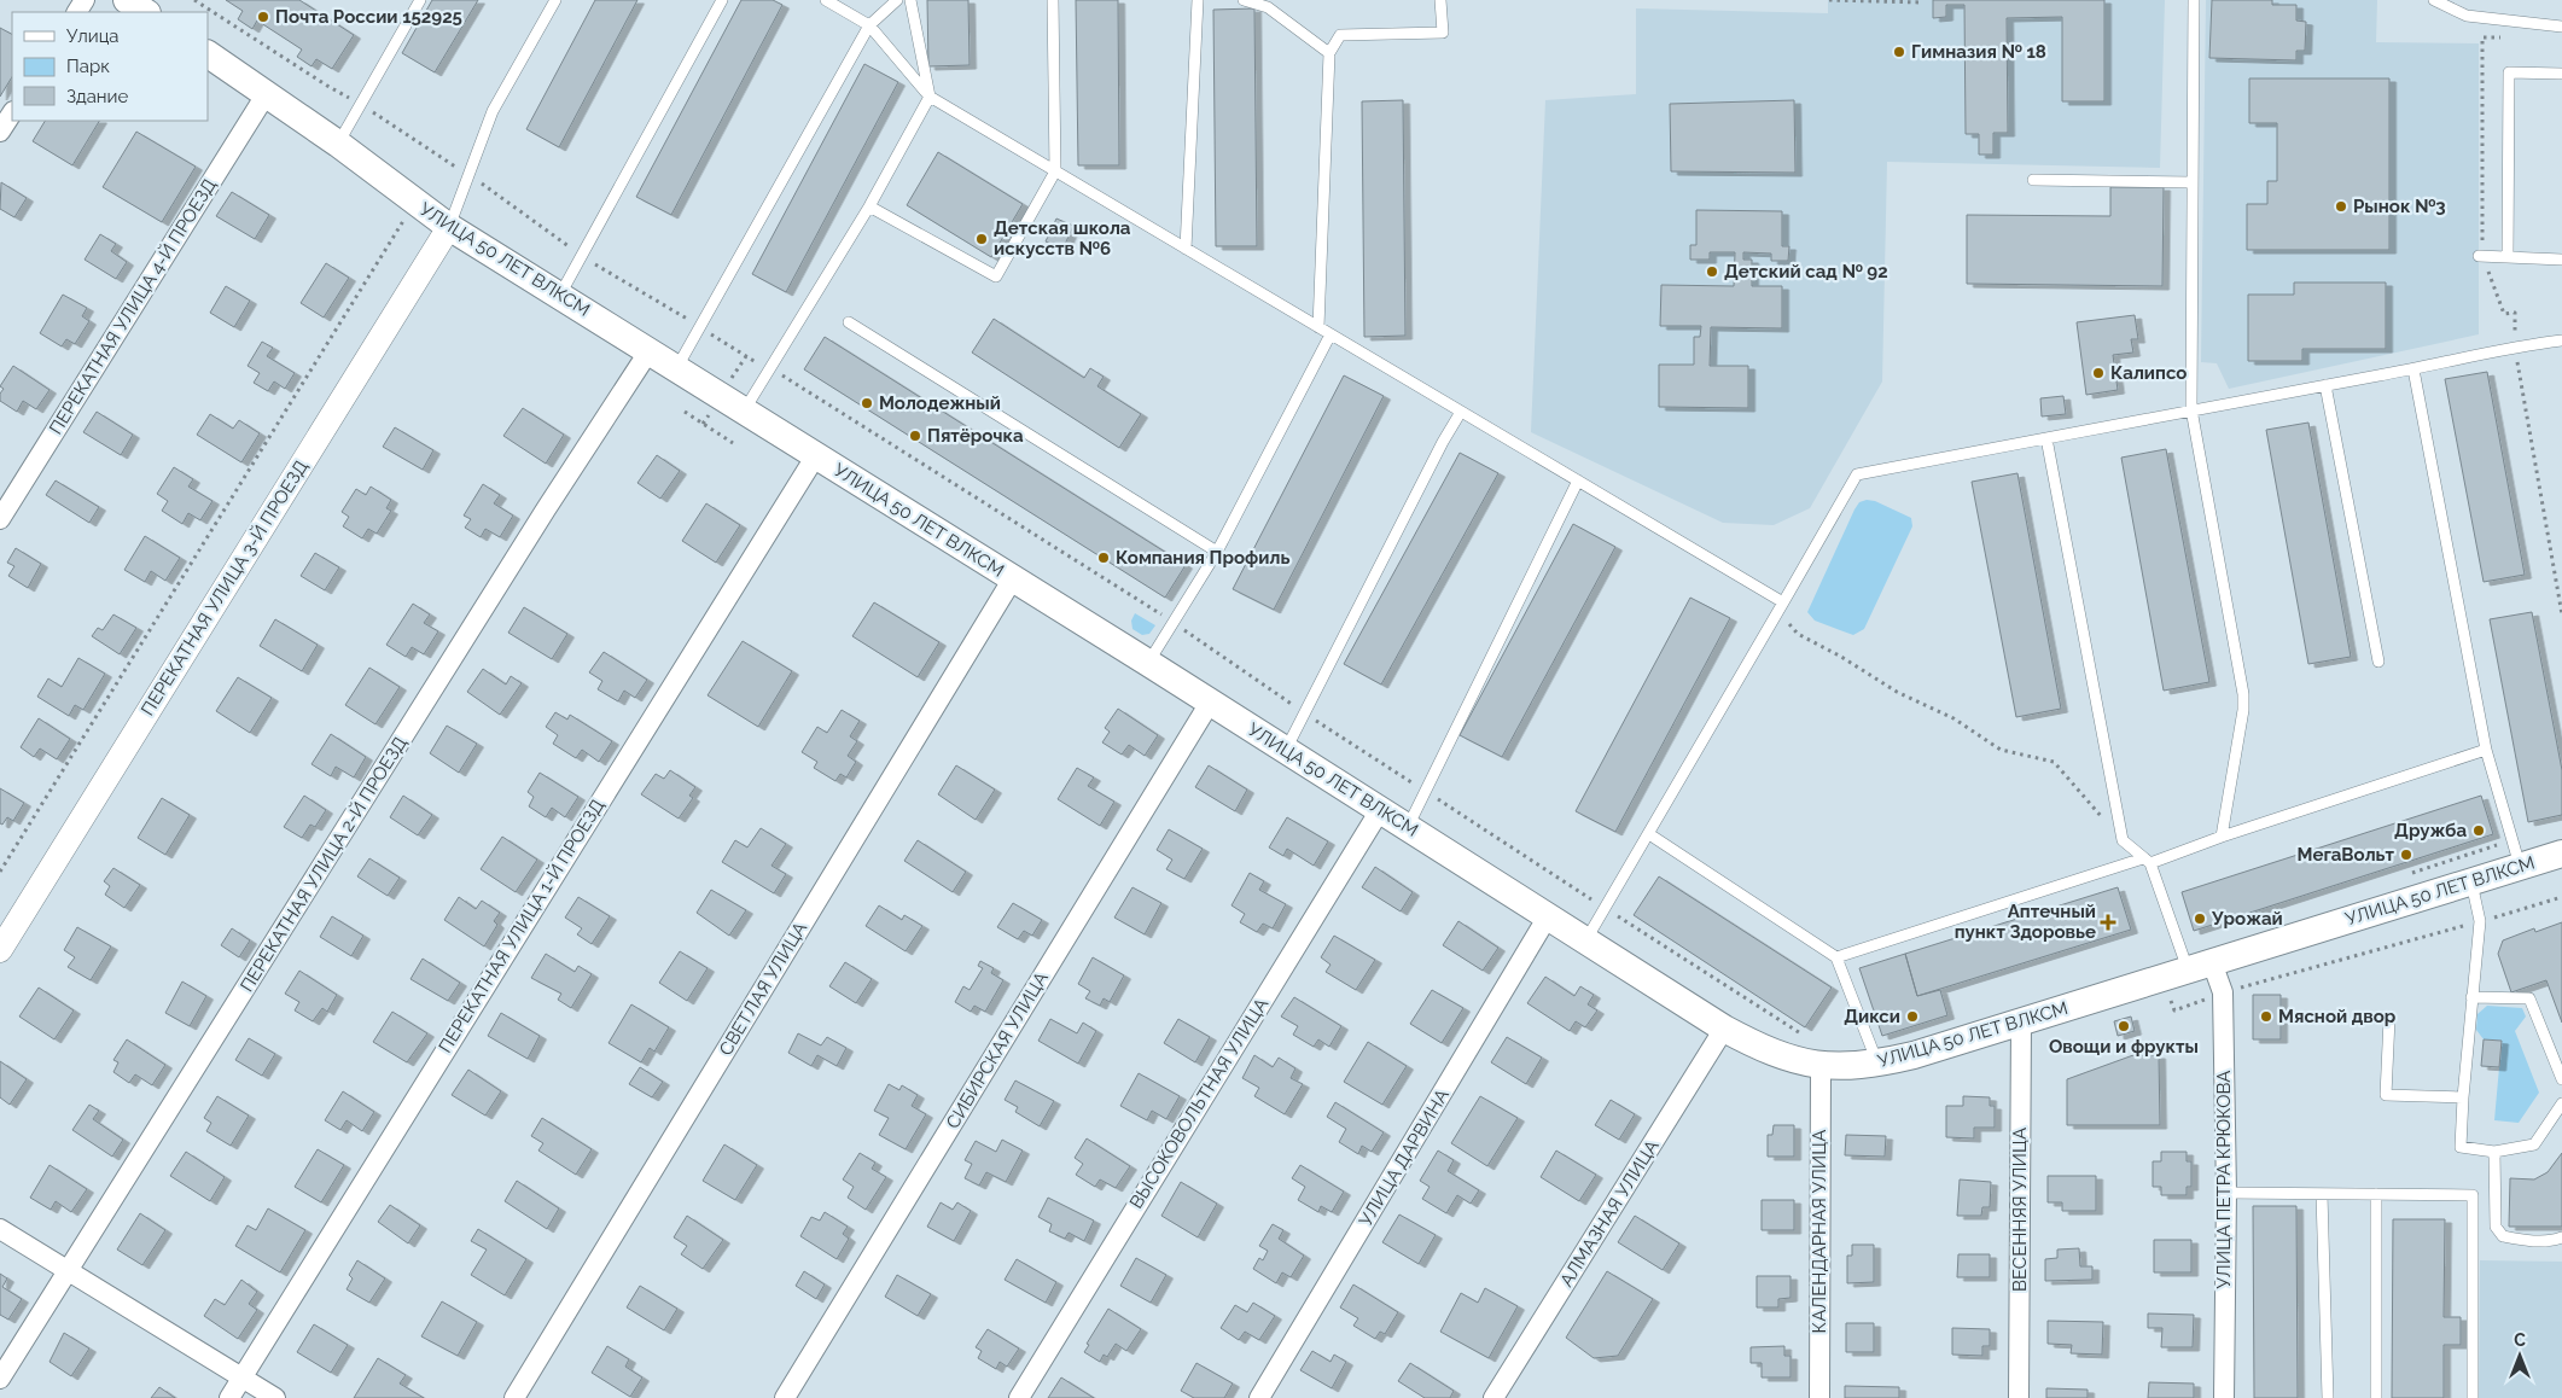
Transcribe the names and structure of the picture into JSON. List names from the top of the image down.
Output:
{
  "streets": {
    "main road": ["УЛИЦА 50 ЛЕТ ВЛКСМ"],
    "street": [
      "ПЕРЕКАТНАЯ УЛИЦА 4-Й ПРОЕЗД",
      "ПЕРЕКАТНАЯ УЛИЦА 3-Й ПРОЕЗД",
      "ПЕРЕКАТНАЯ УЛИЦА 2-Й ПРОЕЗД",
      "ПЕРЕКАТНАЯ УЛИЦА 1-Й ПРОЕЗД",
      "СВЕТЛАЯ УЛИЦА",
      "СИБИРСКАЯ УЛИЦА",
      "ВЫСОКОВОЛЬТНАЯ УЛИЦА",
      "УЛИЦА ДАРВИНА",
      "УЛИЦА ПЕТРА КРЮКОВА",
      "ВЕСЕННЯЯ УЛИЦА",
      "АЛМАЗНАЯ УЛИЦА",
      "КАЛЕНДАРНАЯ УЛИЦА"
    ]
  },
  "crossings": [
    ["УЛИЦА 50 ЛЕТ ВЛКСМ", "ПЕРЕКАТНАЯ УЛИЦА 4-Й ПРОЕЗД"],
    ["УЛИЦА 50 ЛЕТ ВЛКСМ", "ПЕРЕКАТНАЯ УЛИЦА 3-Й ПРОЕЗД"],
    ["УЛИЦА 50 ЛЕТ ВЛКСМ", "ПЕРЕКАТНАЯ УЛИЦА 2-Й ПРОЕЗД"],
    ["УЛИЦА 50 ЛЕТ ВЛКСМ", "ПЕРЕКАТНАЯ УЛИЦА 1-Й ПРОЕЗД"],
    ["УЛИЦА 50 ЛЕТ ВЛКСМ", "СВЕТЛАЯ УЛИЦА"],
    ["УЛИЦА 50 ЛЕТ ВЛКСМ", "СИБИРСКАЯ УЛИЦА"],
    ["УЛИЦА 50 ЛЕТ ВЛКСМ", "ВЫСОКОВОЛЬТНАЯ УЛИЦА"],
    ["УЛИЦА 50 ЛЕТ ВЛКСМ", "УЛИЦА ДАРВИНА"],
    ["УЛИЦА 50 ЛЕТ ВЛКСМ", "УЛИЦА ПЕТРА КРЮКОВА"],
    ["УЛИЦА 50 ЛЕТ ВЛКСМ", "ВЕСЕННЯЯ УЛИЦА"],
    ["УЛИЦА 50 ЛЕТ ВЛКСМ", "АЛМАЗНАЯ УЛИЦА"],
    ["УЛИЦА 50 ЛЕТ ВЛКСМ", "КАЛЕНДАРНАЯ УЛИЦА"]
  ],
  "places": {
    "other": [
      "Почта России 152925",
      "Гимназия № 18",
      "Рынок №3",
      "Детская школа искусств №6",
      "Детский сад № 92",
      "Калипсо",
      "Молодежный",
      "Пятёрочка",
      "Компания Профиль",
      "Дружба",
      "МегаВольт",
      "Урожай",
      "Дикси",
      "Мясной двор",
      "Овощи и фрукты"
    ],
    "health": ["Аптечный пункт Здоровье"]
  },
  "legend": ["Улица", "Парк", "Здание"],
  "north": "top"
}
